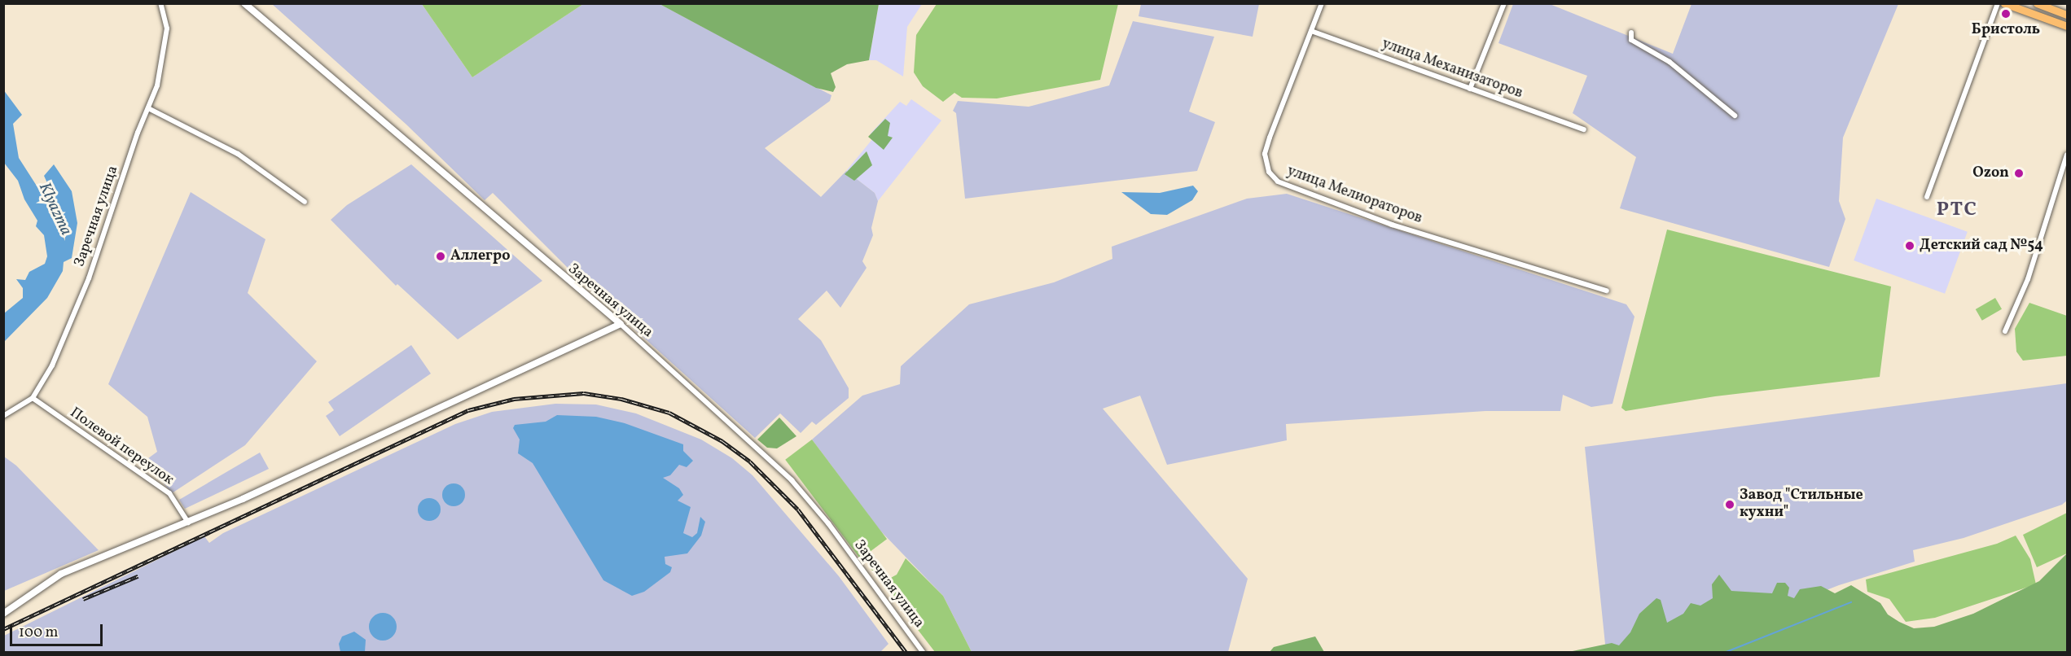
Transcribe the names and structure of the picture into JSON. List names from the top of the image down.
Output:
{
  "streets": {
    "street": [
      "улица Механизаторов",
      "улица Мелиораторов",
      "Заречная улица",
      "Полевой переулок"
    ]
  },
  "crossings": [
    ["улица Механизаторов", "улица Мелиораторов"],
    ["Заречная улица", "Полевой переулок"]
  ],
  "districts": ["РТС"],
  "water": ["Klyazma"],
  "places": [
    "Бристоль",
    "Ozon",
    "Детский сад №54",
    "Аллегро",
    "Завод \"Стильные кухни\""
  ],
  "scale_bar": "100 m"
}
